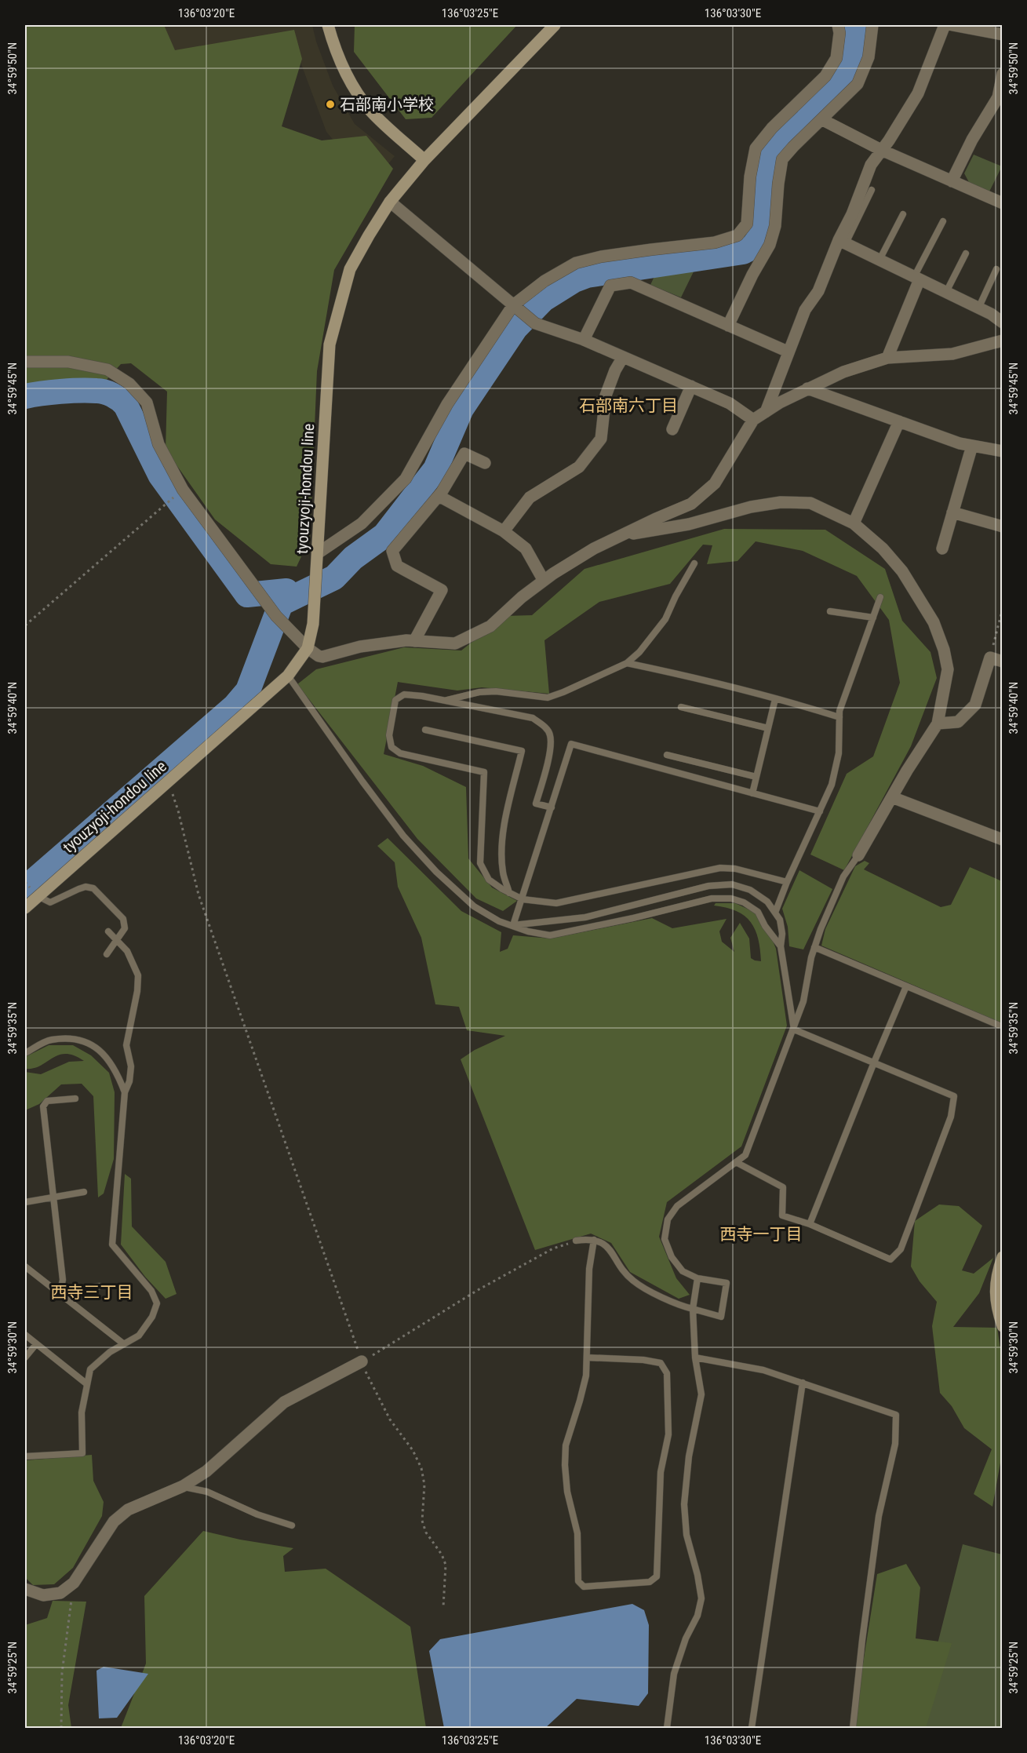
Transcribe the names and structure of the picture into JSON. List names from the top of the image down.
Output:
{
  "streets": {
    "main road": ["tyouzyoji-hondou line"]
  },
  "districts": ["石部南六丁目", "西寺一丁目", "西寺三丁目"],
  "places": ["石部南小学校"],
  "coordinates": [
    "136°03'20\"E",
    "136°03'25\"E",
    "136°03'30\"E",
    "34°59'50\"N",
    "34°59'45\"N",
    "34°59'40\"N",
    "34°59'35\"N",
    "34°59'30\"N",
    "34°59'25\"N"
  ]
}
